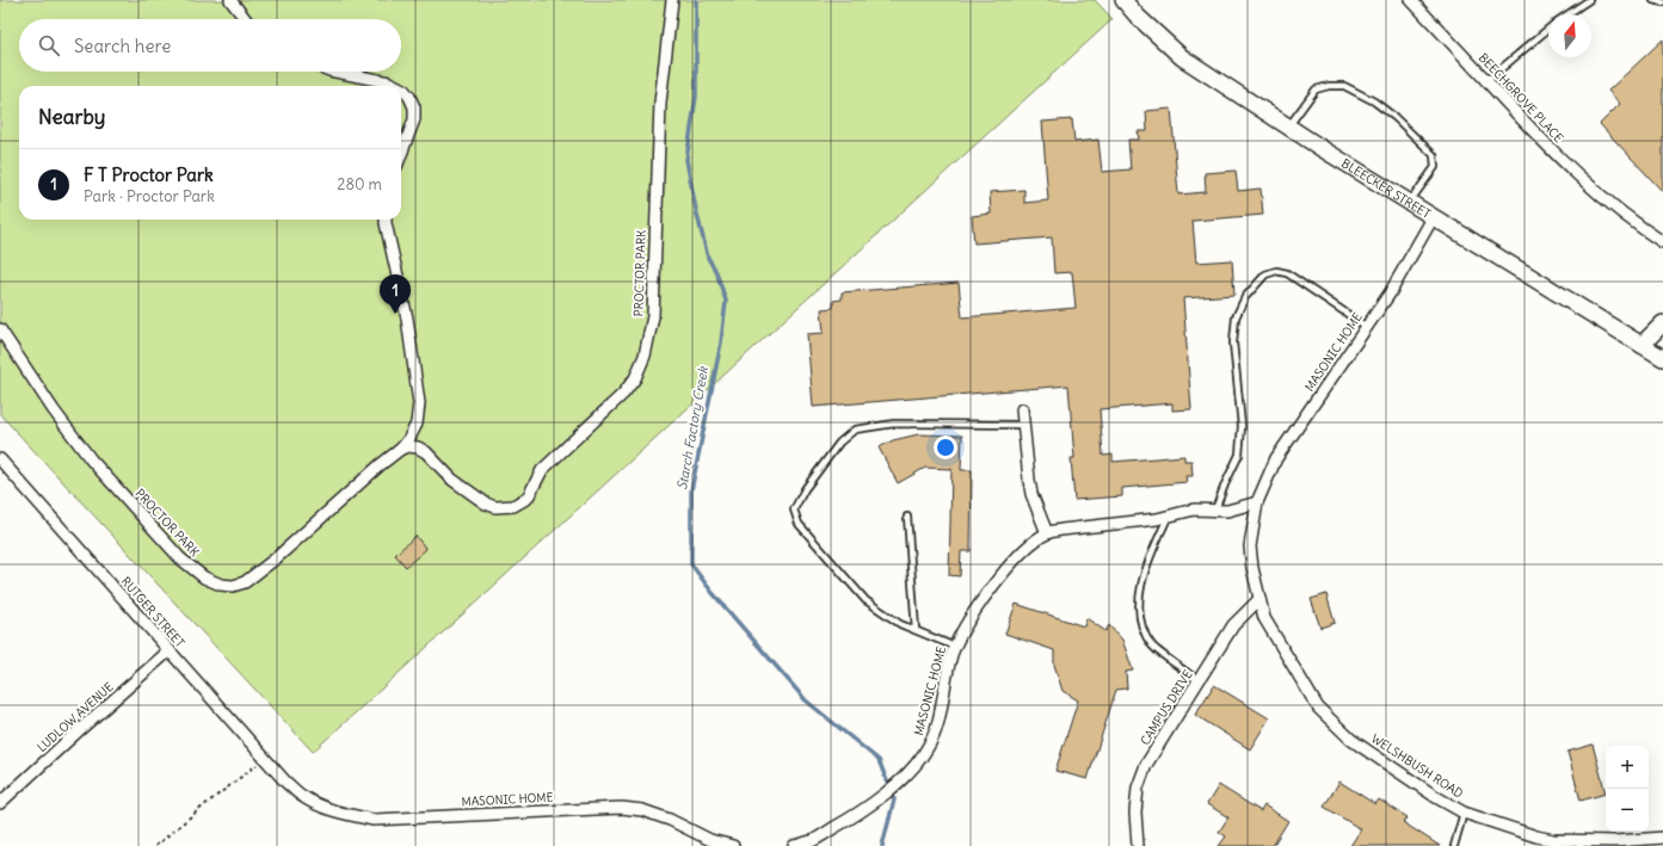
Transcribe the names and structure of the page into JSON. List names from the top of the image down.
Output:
{
  "streets": {
    "street": [
      "BEECHGROVE PLACE",
      "BLEECKER STREET",
      "PROCTOR PARK",
      "MASONIC HOME",
      "RUTGER STREET",
      "CAMPUS DRIVE",
      "LUDLOW AVENUE",
      "WELSHBUSH ROAD"
    ]
  },
  "crossings": [
    ["BLEECKER STREET", "MASONIC HOME"],
    ["MASONIC HOME", "RUTGER STREET"],
    ["MASONIC HOME", "CAMPUS DRIVE"],
    ["MASONIC HOME", "WELSHBUSH ROAD"],
    ["RUTGER STREET", "LUDLOW AVENUE"],
    ["CAMPUS DRIVE", "WELSHBUSH ROAD"]
  ],
  "water": ["Starch Factory Creek"],
  "north": "top",
  "page": {
    "search": "Search here",
    "heading": "Nearby",
    "list": [
      {
        "mark": "1",
        "name": "F T Proctor Park",
        "note": "Park · Proctor Park",
        "value": "280 m"
      }
    ],
    "pins": "1",
    "map_buttons": ["+", "−"]
  }
}
